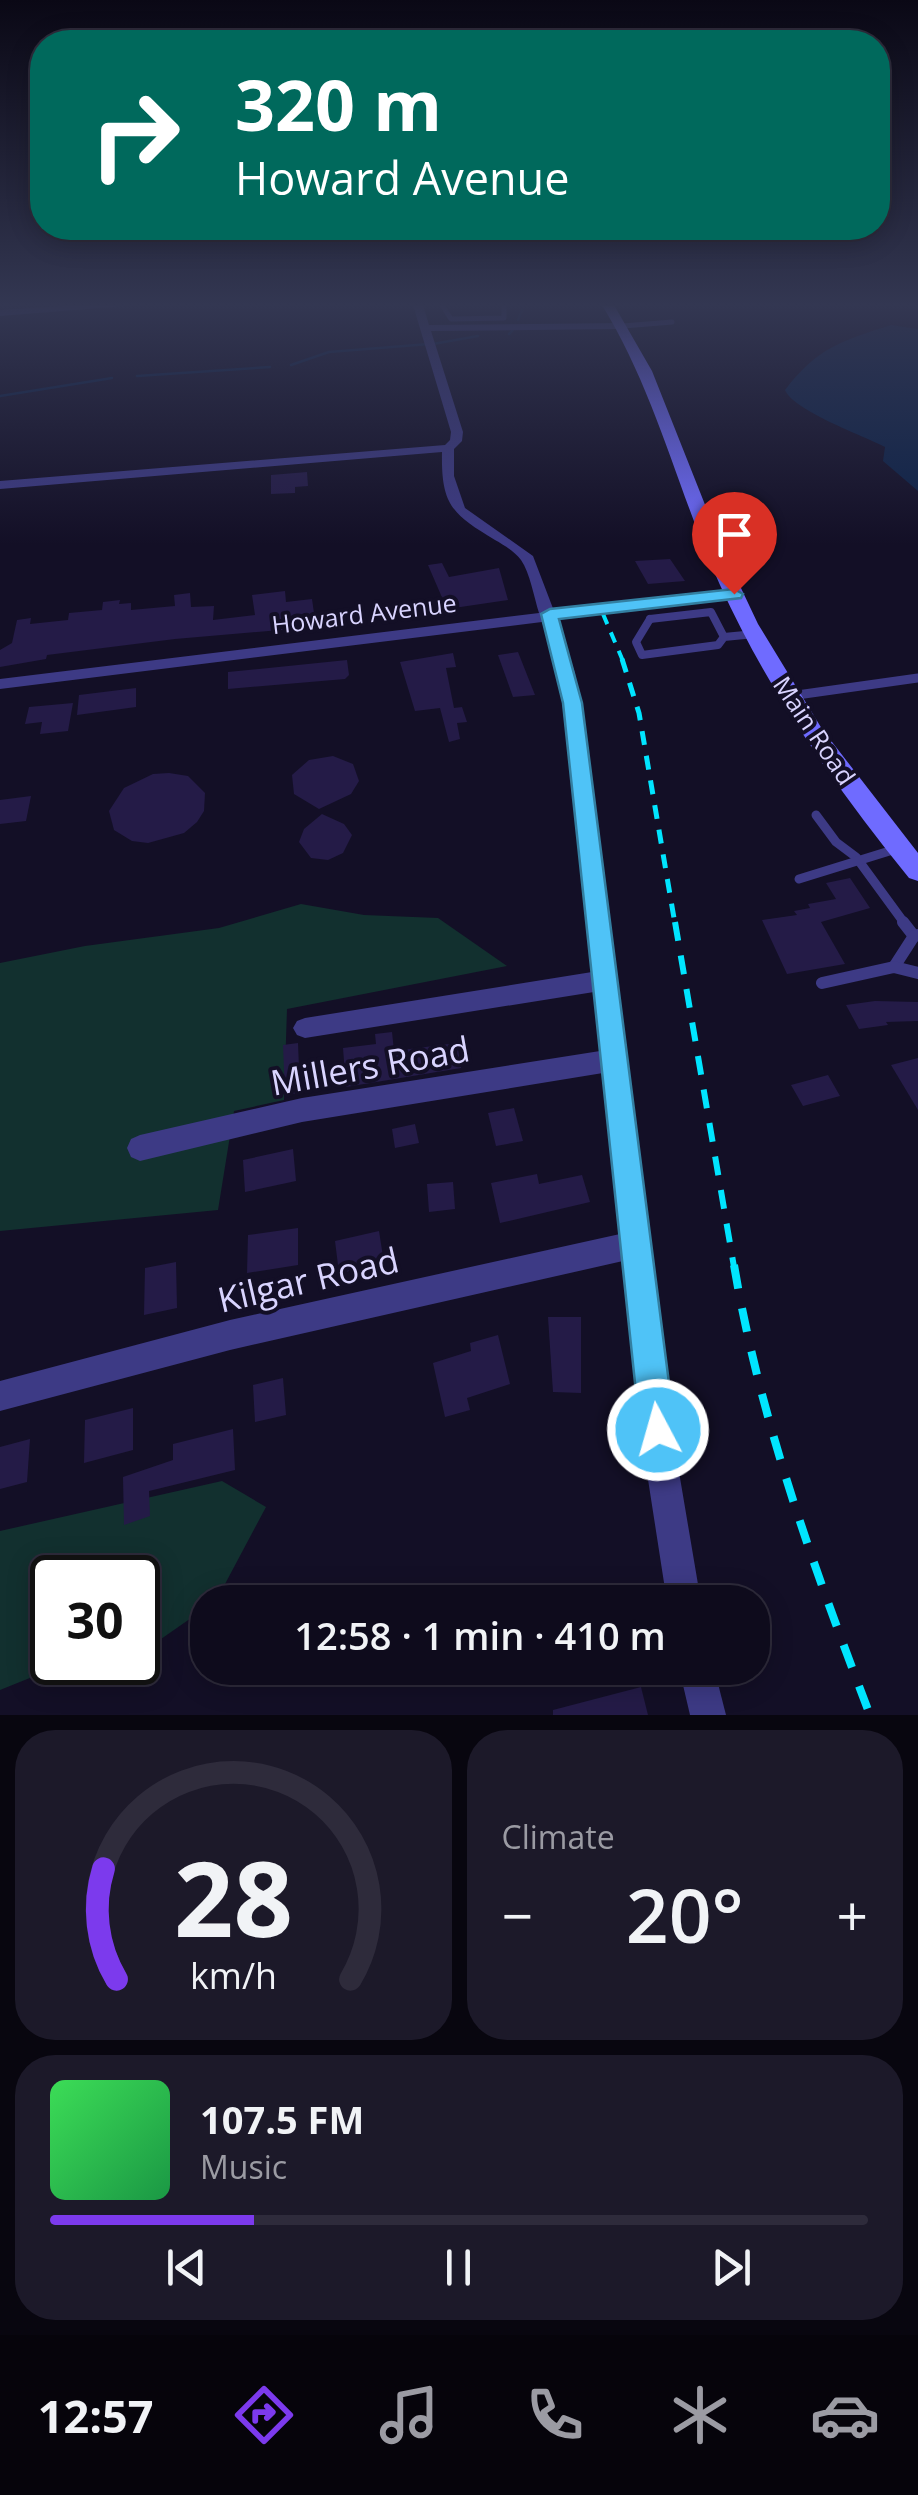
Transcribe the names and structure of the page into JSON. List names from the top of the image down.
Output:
{
  "streets": {
    "main road": ["Main Road"],
    "street": ["Howard Avenue", "Millers Road", "Kilgar Road"]
  },
  "crossings": [
    ["Howard Avenue", "Main Road"]
  ],
  "page": {
    "turn": ["320 m", "Howard Avenue"],
    "limit": "30",
    "trip": "12:58 · 1 min · 410 m",
    "tile": "Climate",
    "heat": ["−", "20°", "+"],
    "song": ["107.5 FM", "Music"],
    "tabs": "12:57",
    "gauge": ["28", "km/h"]
  }
}
